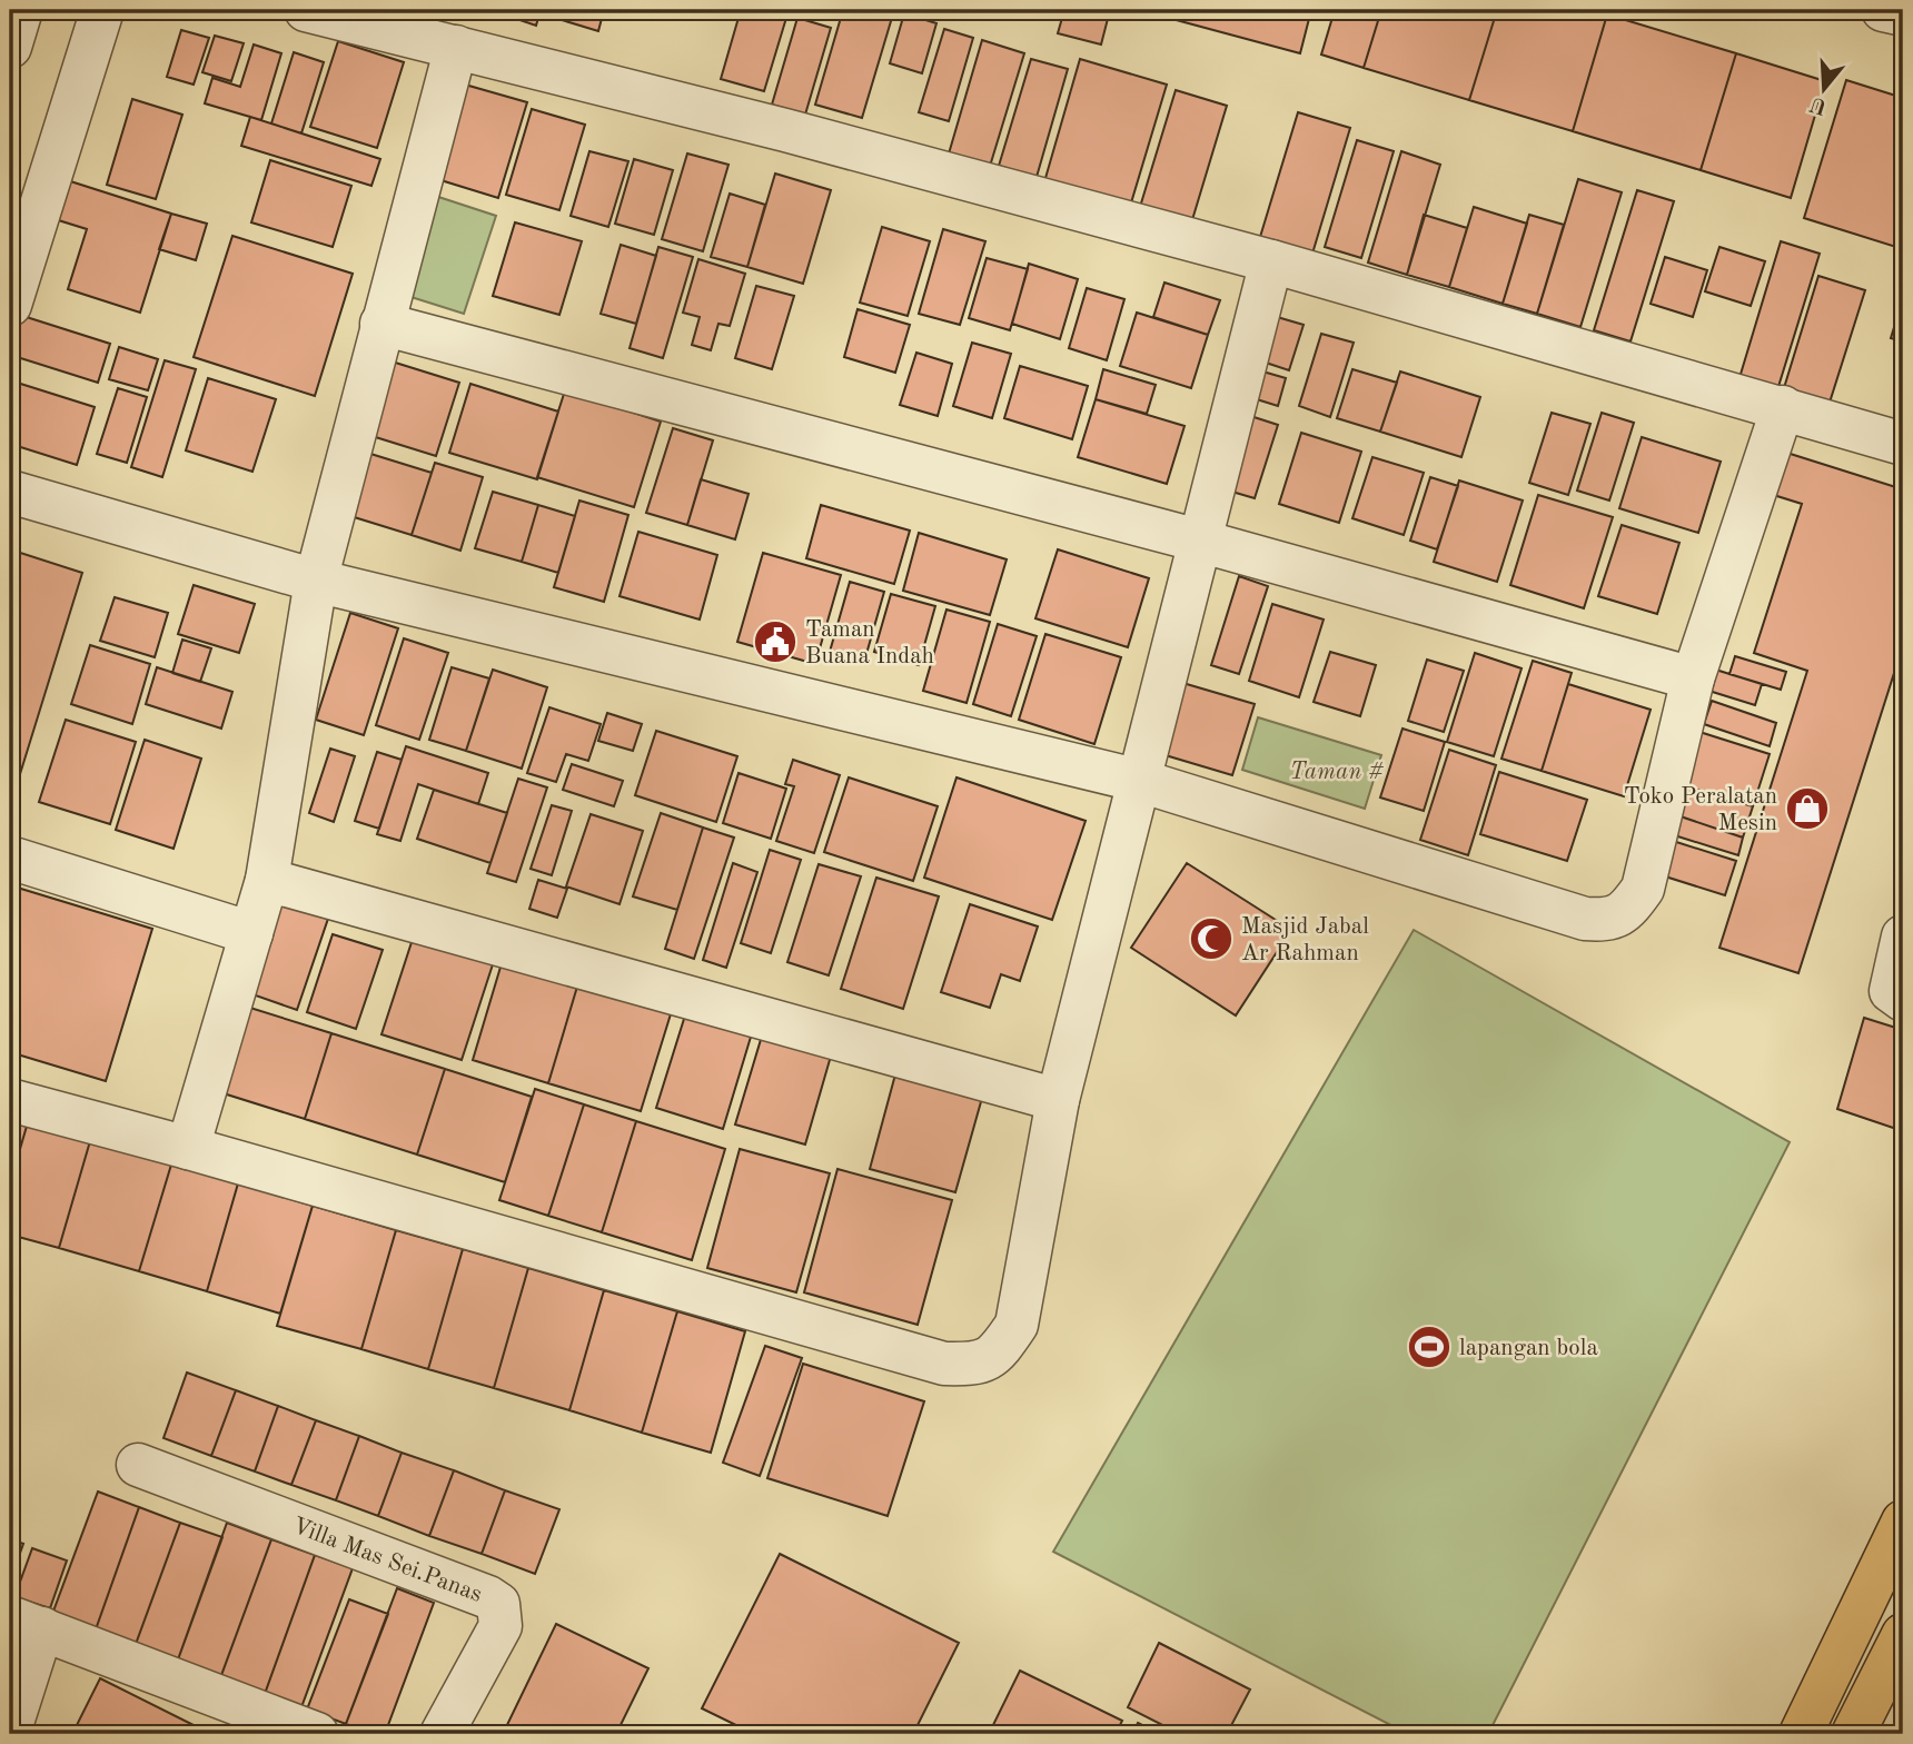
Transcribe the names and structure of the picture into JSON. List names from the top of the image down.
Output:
{
  "streets": {
    "street": ["Villa Mas Sei.Panas"]
  },
  "parks": ["Taman #"],
  "places": {
    "public building": ["Taman Buana Indah"],
    "shop": ["Toko Peralatan Mesin"],
    "mosque": ["Masjid Jabal Ar Rahman"],
    "sports": ["lapangan bola"]
  },
  "north": "bottom"
}
